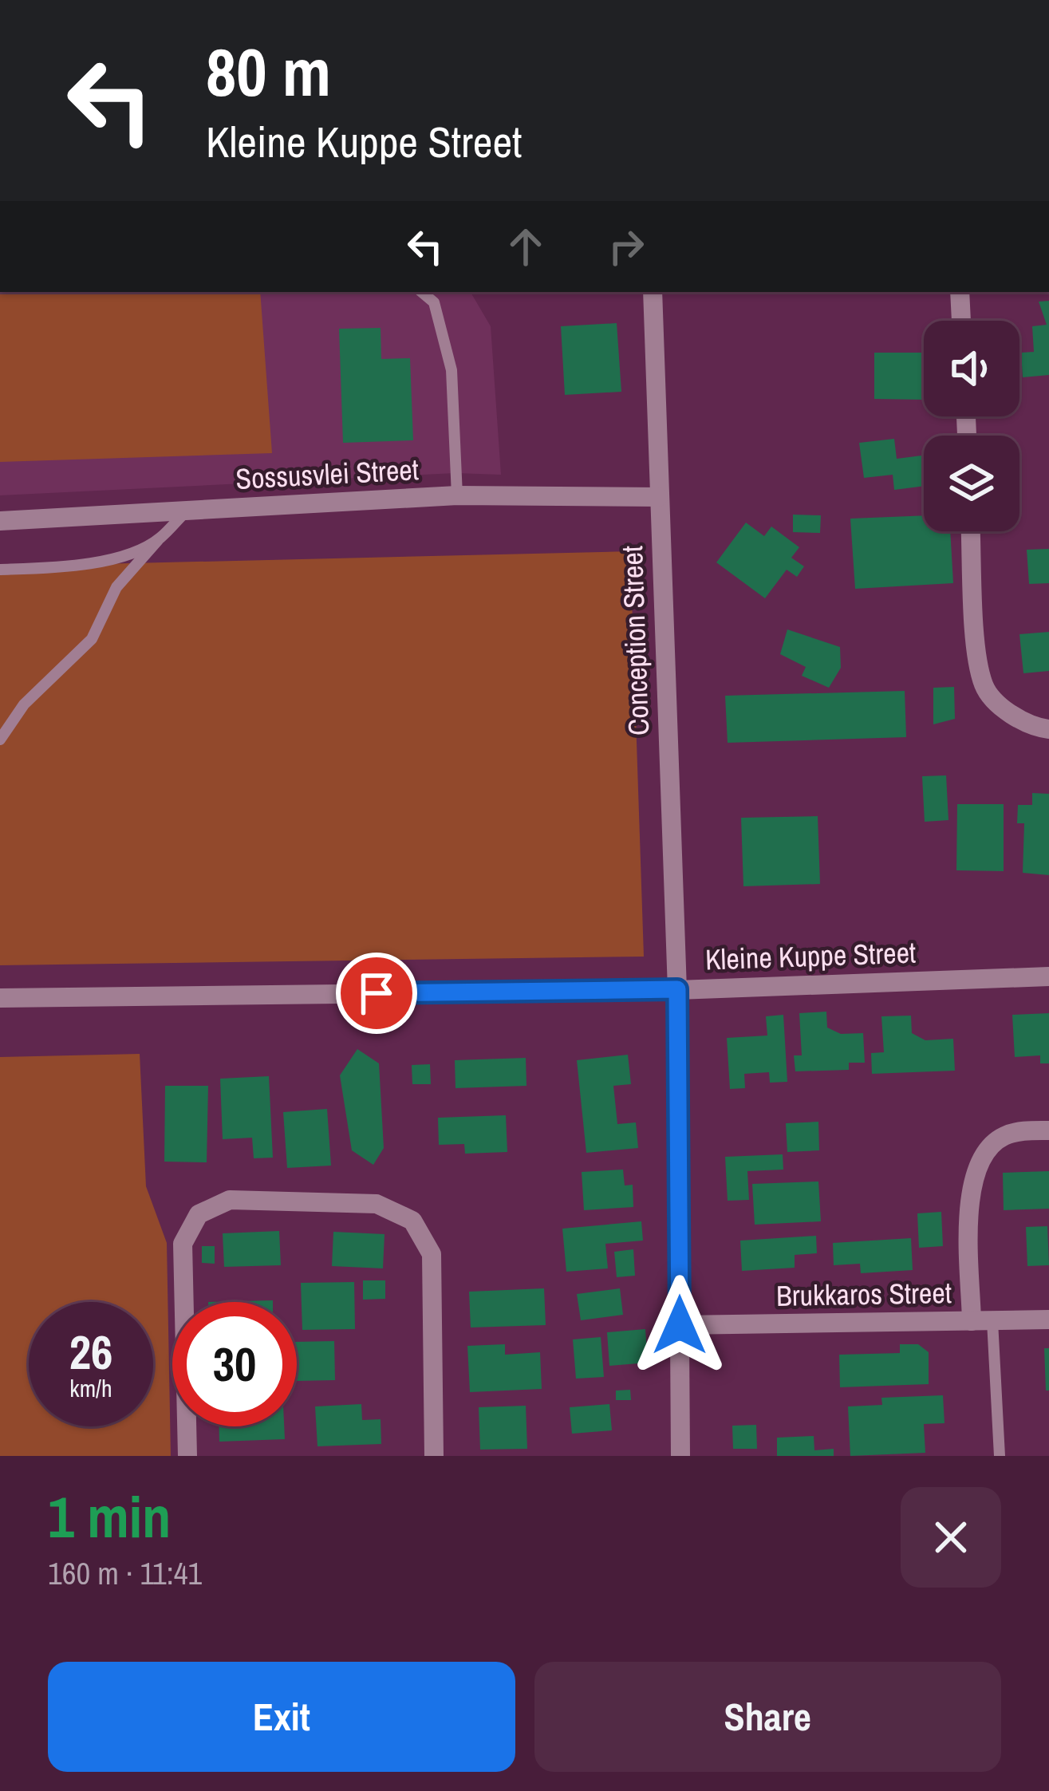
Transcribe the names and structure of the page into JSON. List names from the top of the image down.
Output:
{
  "streets": {
    "street": [
      "Sossusvlei Street",
      "Conception Street",
      "Kleine Kuppe Street",
      "Brukkaros Street"
    ]
  },
  "crossings": [
    ["Sossusvlei Street", "Conception Street"],
    ["Conception Street", "Kleine Kuppe Street"],
    ["Conception Street", "Brukkaros Street"]
  ],
  "page": {
    "turn": ["80 m", "Kleine Kuppe Street"],
    "speed": "26 km/h",
    "limit": "30",
    "heading": ["1 min", "160 m · 11:41"],
    "buttons": ["Exit", "Share"]
  }
}
